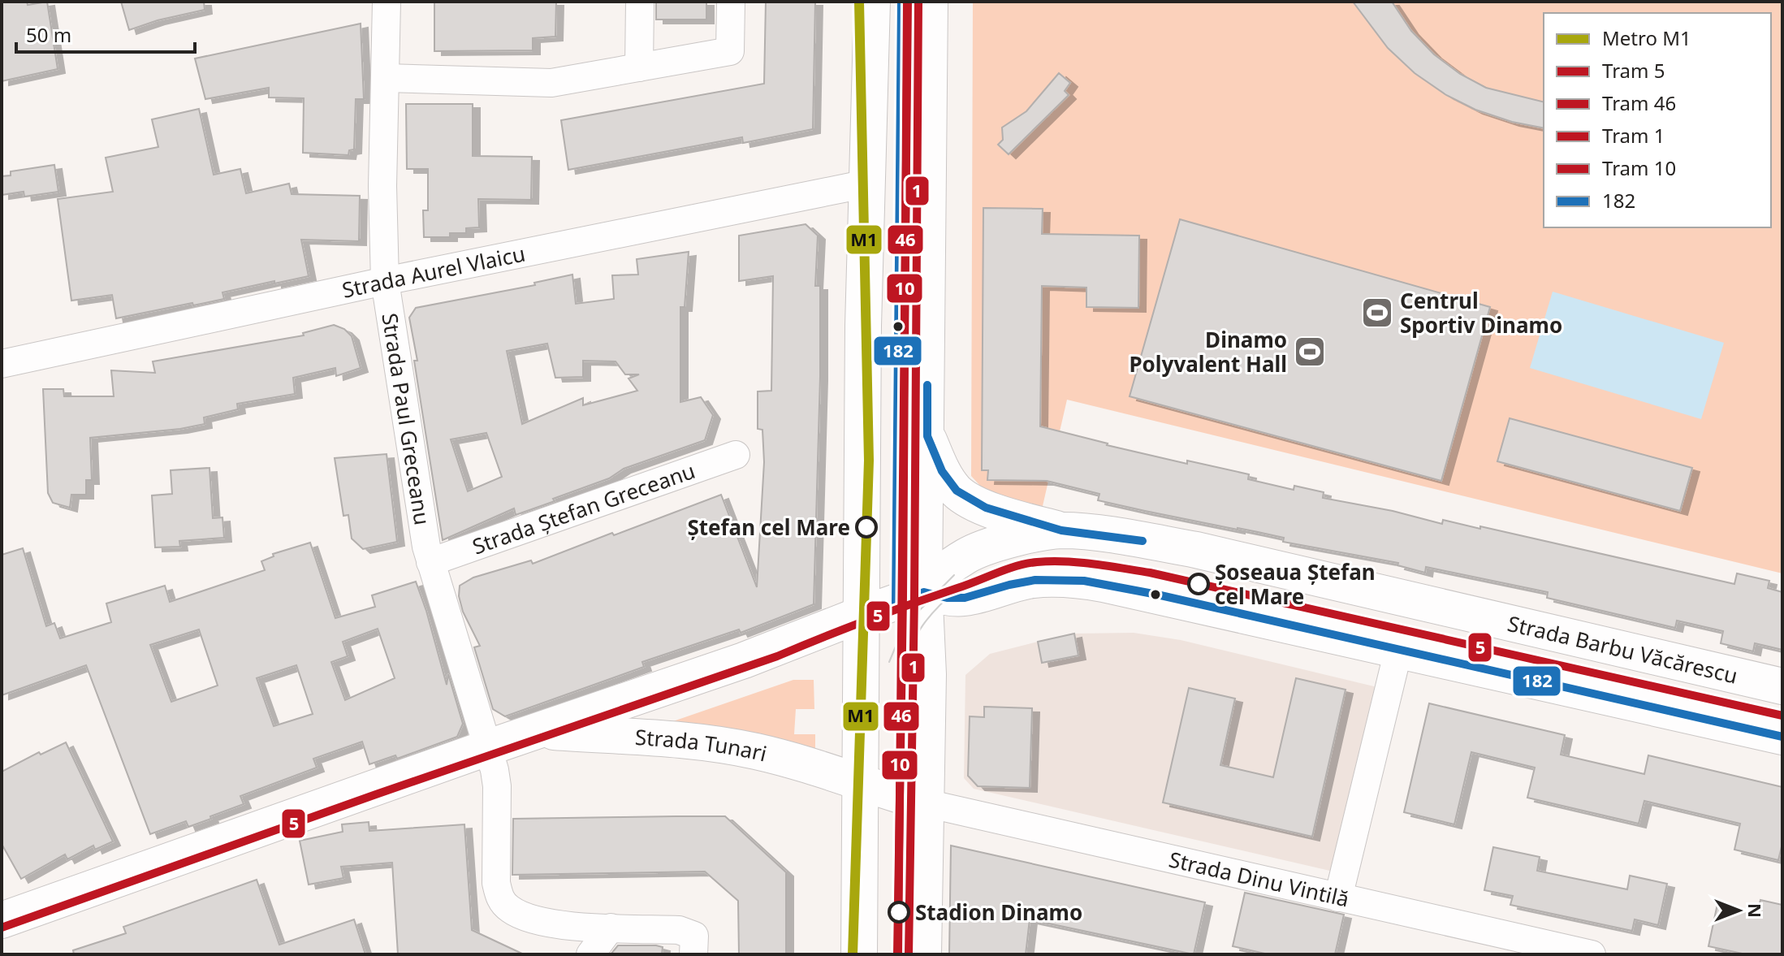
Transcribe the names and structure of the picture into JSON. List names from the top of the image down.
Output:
{
  "streets": {
    "main road": ["Strada Barbu Văcărescu", "Strada Tunari"],
    "street": [
      "Strada Aurel Vlaicu",
      "Strada Paul Greceanu",
      "Strada Ștefan Greceanu",
      "Strada Dinu Vintilă"
    ]
  },
  "crossings": [
    ["Strada Aurel Vlaicu", "Strada Paul Greceanu"],
    ["Strada Paul Greceanu", "Strada Ștefan Greceanu"],
    ["Strada Paul Greceanu", "Strada Tunari"],
    ["Strada Barbu Văcărescu", "Strada Tunari"],
    ["Strada Tunari", "Strada Dinu Vintilă"]
  ],
  "places": {
    "sports": ["Centrul Sportiv Dinamo", "Dinamo Polyvalent Hall"],
    "other": ["Ștefan cel Mare", "Șoseaua Ștefan cel Mare", "Stadion Dinamo"]
  },
  "lines": [
    "metro line M1",
    "tram line 46",
    "tram line 1",
    "tram line 10",
    "transit line 182",
    "tram line 5"
  ],
  "legend": [
    "Metro M1",
    "Tram 5",
    "Tram 46",
    "Tram 1",
    "Tram 10",
    "182"
  ],
  "scale_bar": "50 m",
  "north": "right"
}
